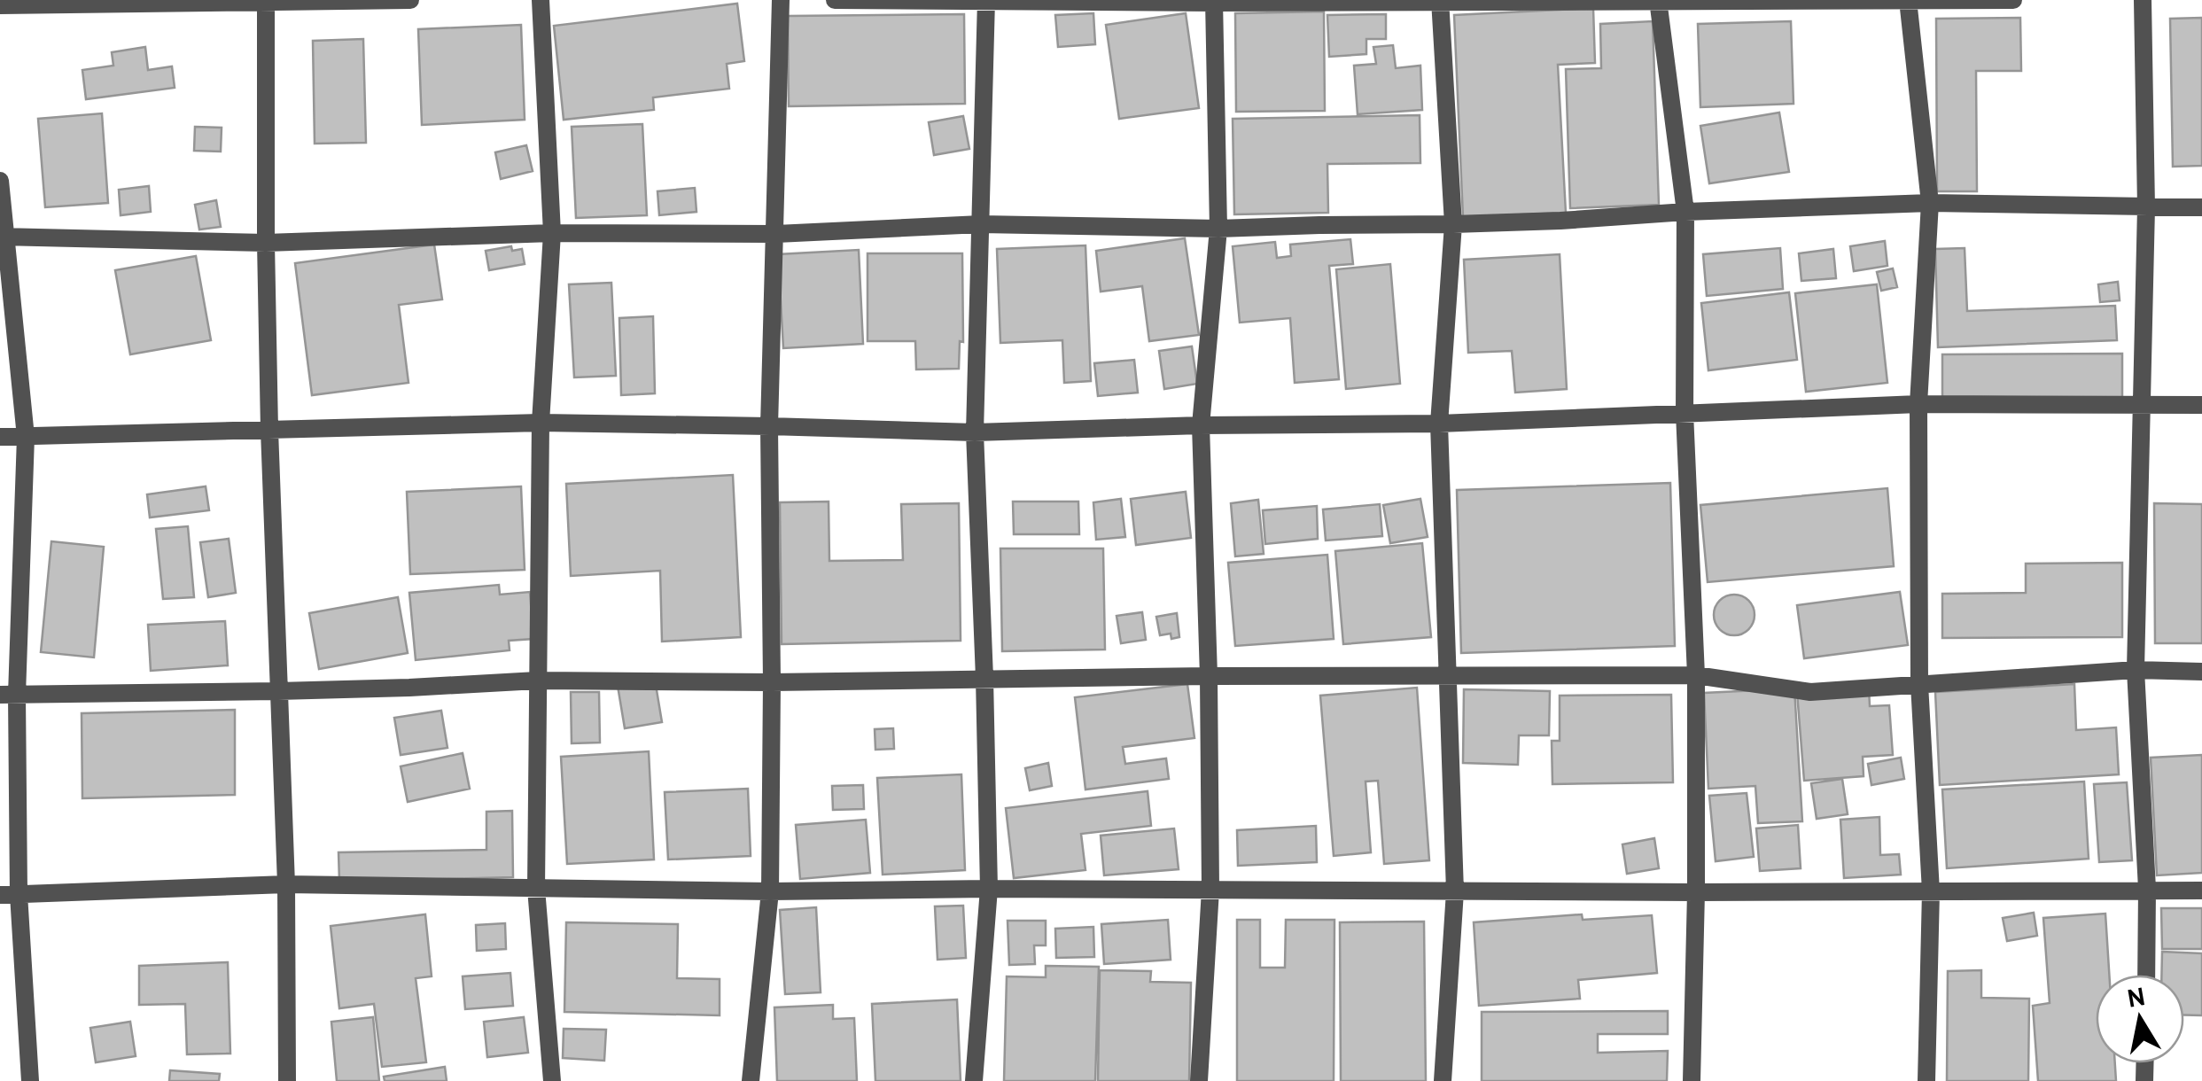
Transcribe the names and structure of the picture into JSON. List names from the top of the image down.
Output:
{
  "north": "top"
}
